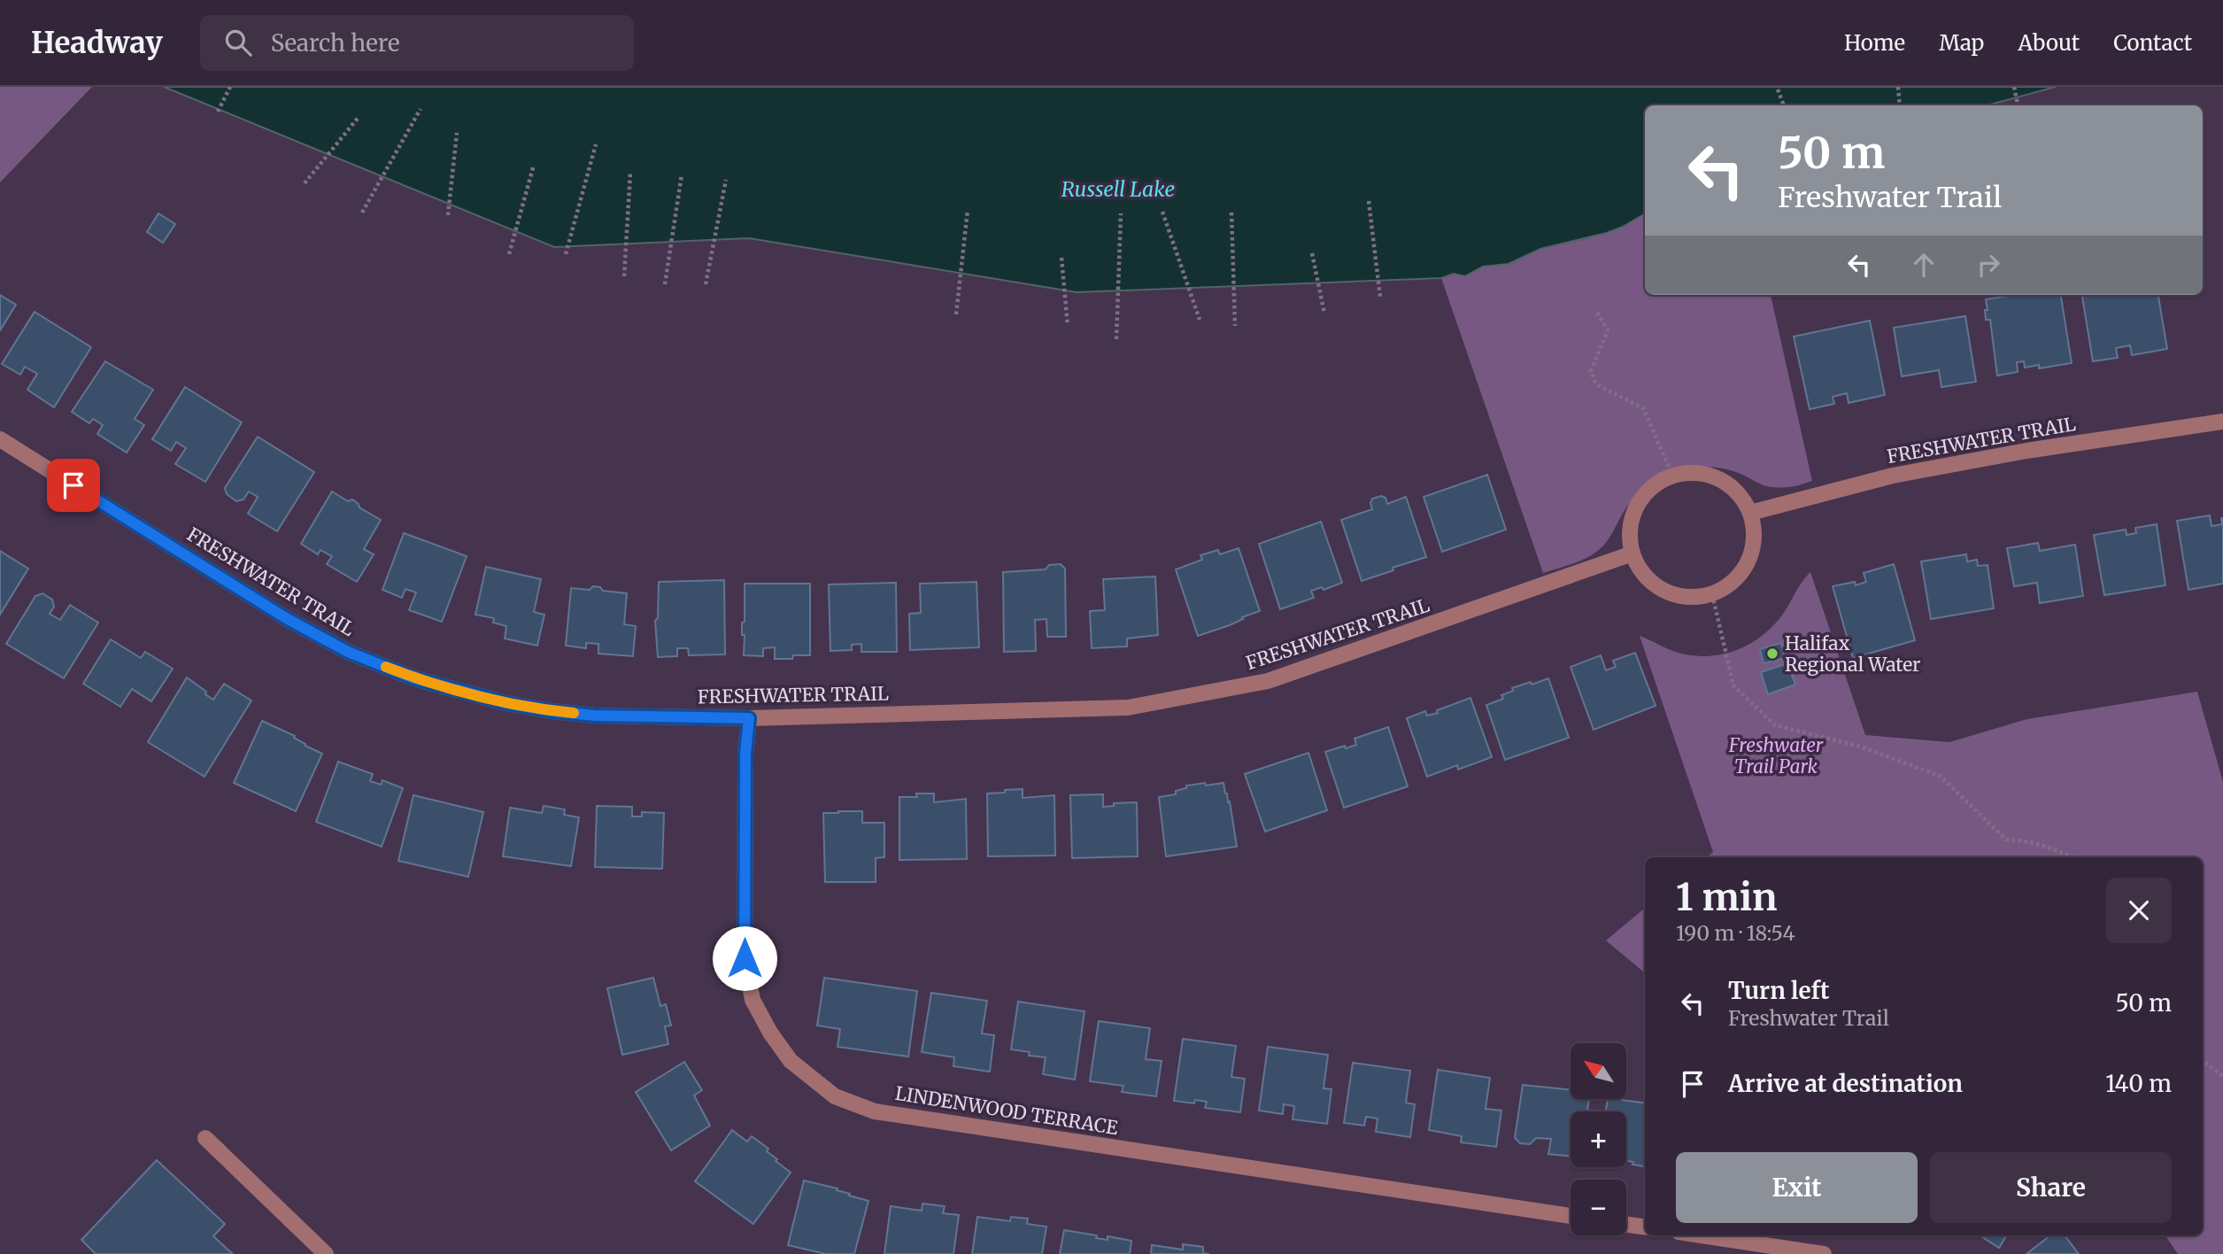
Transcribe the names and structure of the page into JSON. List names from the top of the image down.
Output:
{
  "streets": {
    "street": ["FRESHWATER TRAIL", "LINDENWOOD TERRACE"]
  },
  "crossings": [
    ["FRESHWATER TRAIL", "LINDENWOOD TERRACE"]
  ],
  "water": ["Russell Lake"],
  "parks": ["Freshwater Trail Park"],
  "places": ["Halifax Regional Water"],
  "north": "top left",
  "page": {
    "header": "Headway",
    "search": "Search here",
    "nav": [
      "Home",
      "Map",
      "About",
      "Contact"
    ],
    "turn": ["50 m", "Freshwater Trail"],
    "heading": ["1 min", "190 m · 18:54"],
    "list": [
      {
        "name": "Turn left",
        "note": "Freshwater Trail",
        "value": "50 m"
      },
      {
        "name": "Arrive at destination",
        "value": "140 m"
      }
    ],
    "map_buttons": ["+", "−"],
    "buttons": ["Exit", "Share"]
  }
}
